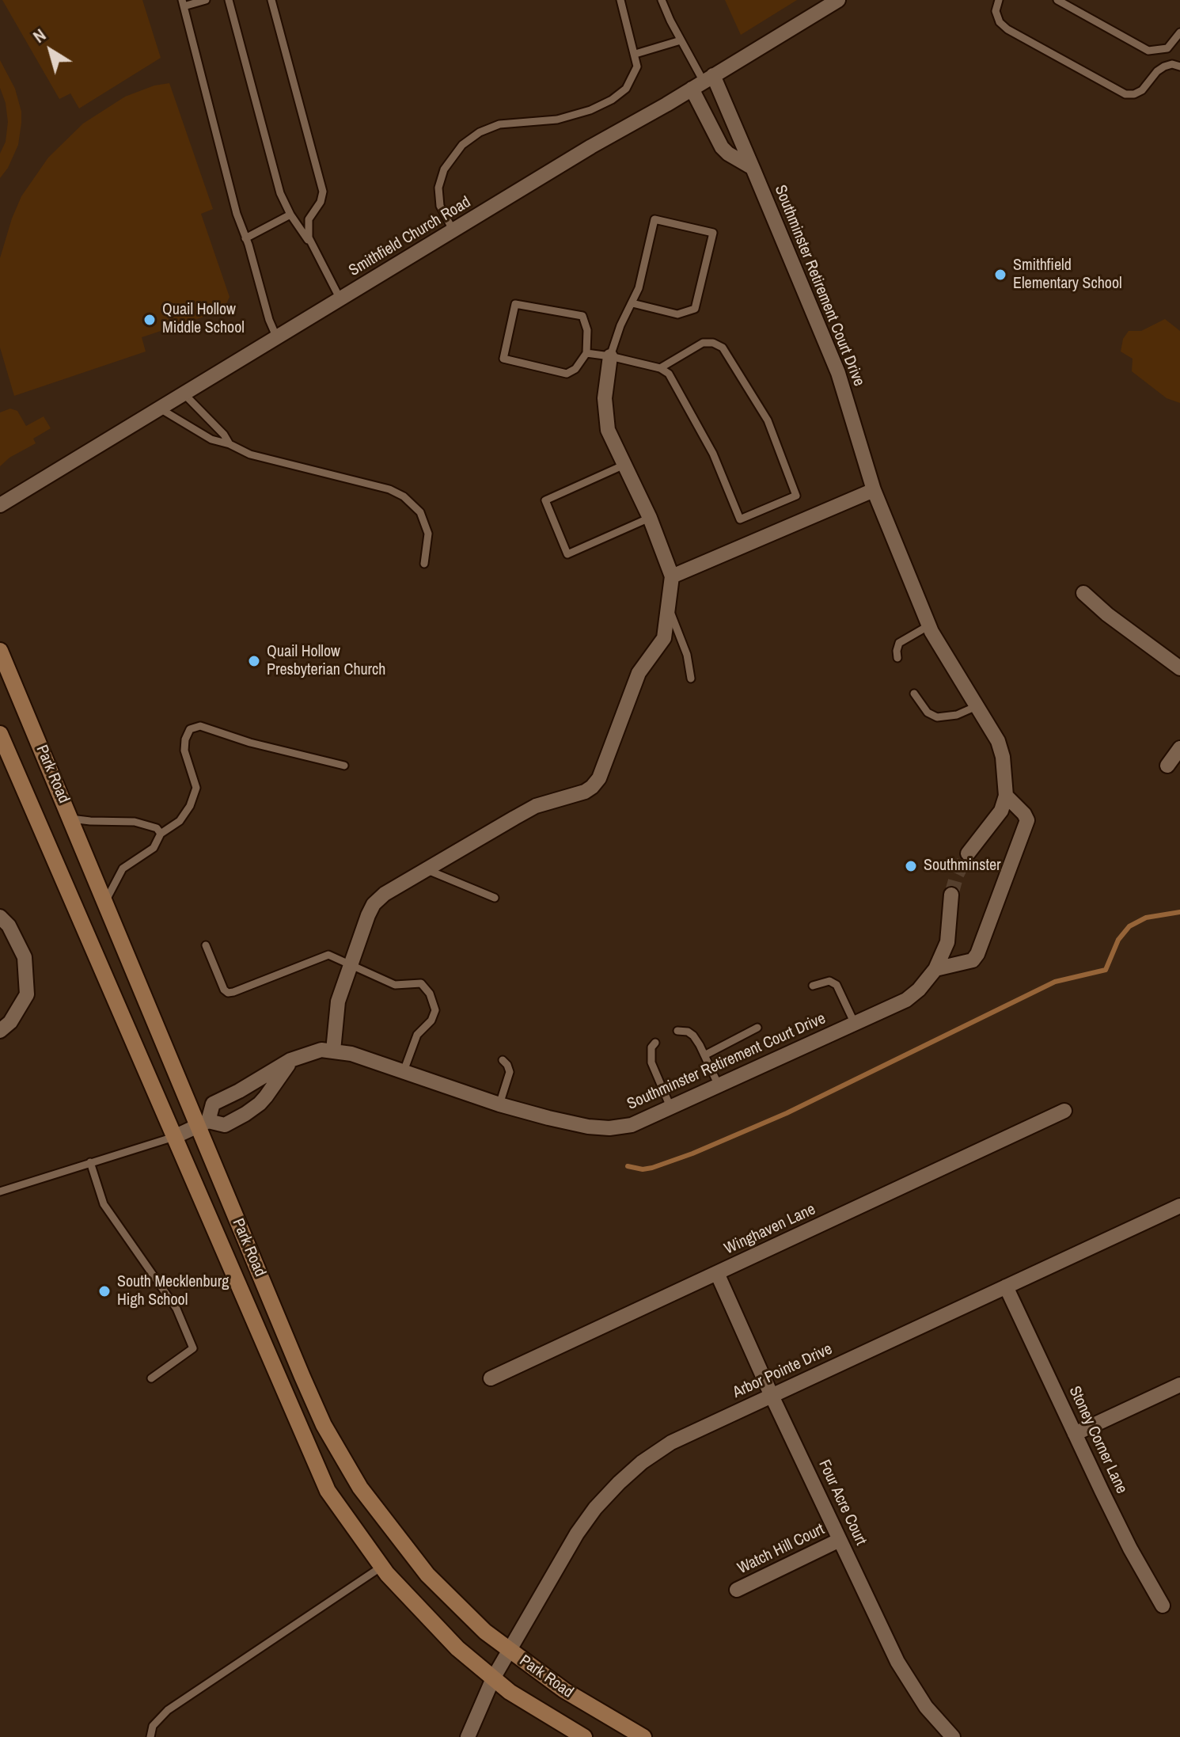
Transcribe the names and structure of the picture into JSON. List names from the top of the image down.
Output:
{
  "streets": {
    "main road": ["Park Road"],
    "street": [
      "Smithfield Church Road",
      "Southminster Retirement Court Drive",
      "Winghaven Lane",
      "Arbor Pointe Drive",
      "Stoney Corner Lane",
      "Four Acre Court",
      "Watch Hill Court"
    ]
  },
  "crossings": [
    ["Smithfield Church Road", "Southminster Retirement Court Drive"],
    ["Southminster Retirement Court Drive", "Park Road"],
    ["Park Road", "Arbor Pointe Drive"],
    ["Winghaven Lane", "Four Acre Court"],
    ["Arbor Pointe Drive", "Stoney Corner Lane"],
    ["Arbor Pointe Drive", "Four Acre Court"],
    ["Four Acre Court", "Watch Hill Court"]
  ],
  "places": [
    "Smithfield Elementary School",
    "Quail Hollow Middle School",
    "Quail Hollow Presbyterian Church",
    "Southminster",
    "South Mecklenburg High School"
  ],
  "north": "top left"
}
